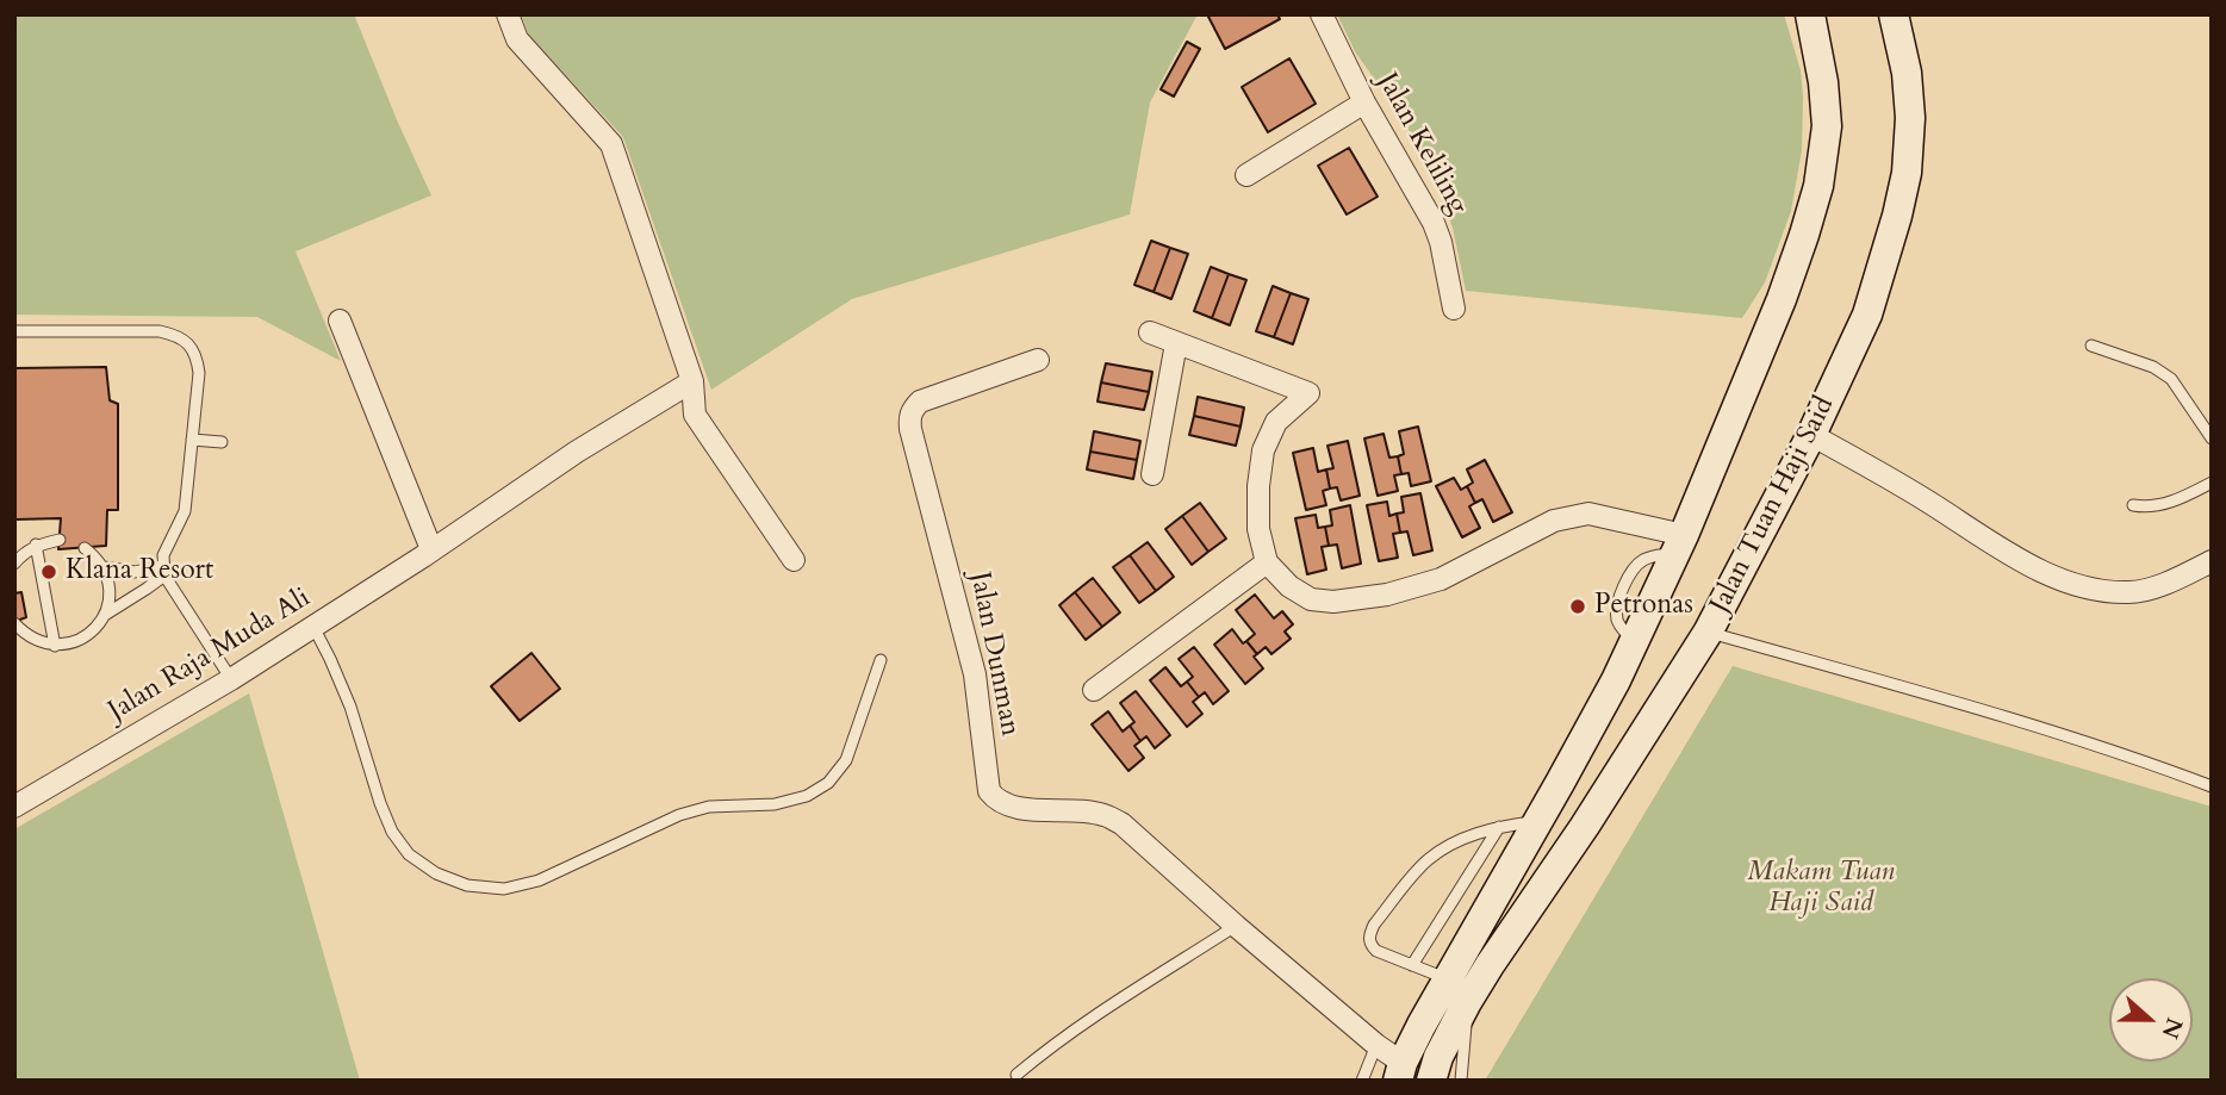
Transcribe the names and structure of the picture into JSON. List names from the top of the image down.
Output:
{
  "streets": {
    "main road": ["Jalan Tuan Haji Said"],
    "street": ["Jalan Keliling", "Jalan Dunman", "Jalan Raja Muda Ali"]
  },
  "parks": ["Makam Tuan Haji Said"],
  "places": ["Klana Resort", "Petronas"],
  "north": "right"
}
